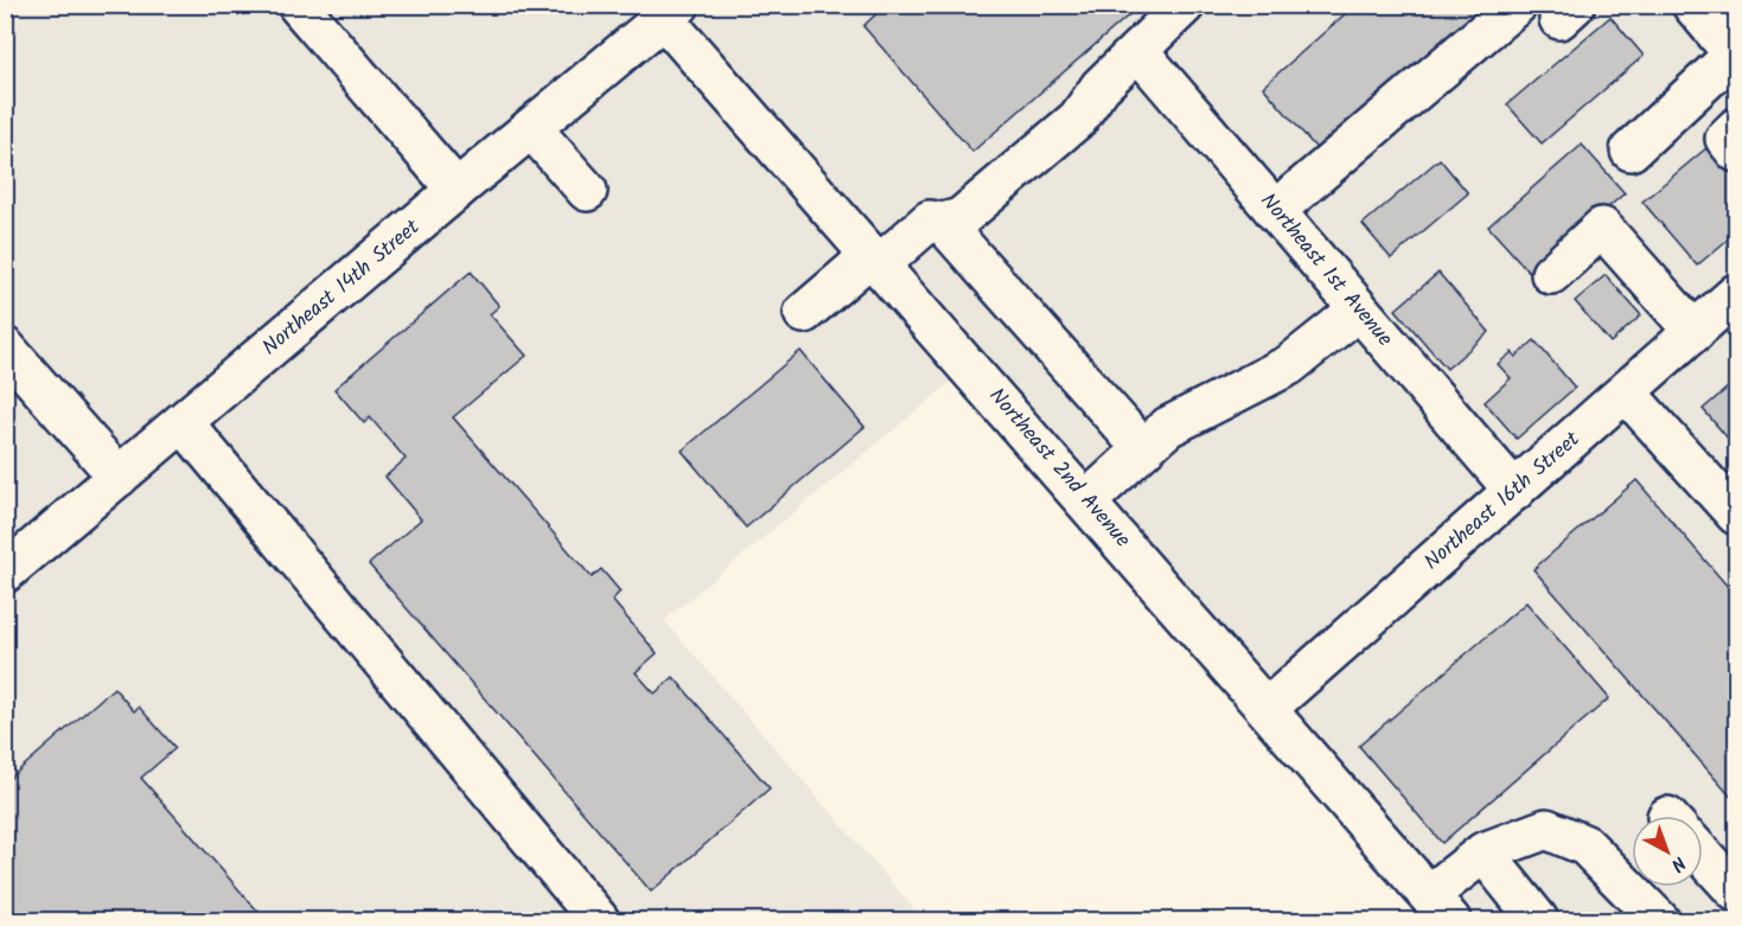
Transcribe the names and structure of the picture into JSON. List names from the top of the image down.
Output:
{
  "streets": {
    "street": [
      "Northeast 1st Avenue",
      "Northeast 14th Street",
      "Northeast 2nd Avenue",
      "Northeast 16th Street"
    ]
  },
  "crossings": [
    ["Northeast 1st Avenue", "Northeast 16th Street"],
    ["Northeast 14th Street", "Northeast 2nd Avenue"],
    ["Northeast 2nd Avenue", "Northeast 16th Street"]
  ],
  "north": "bottom right"
}
